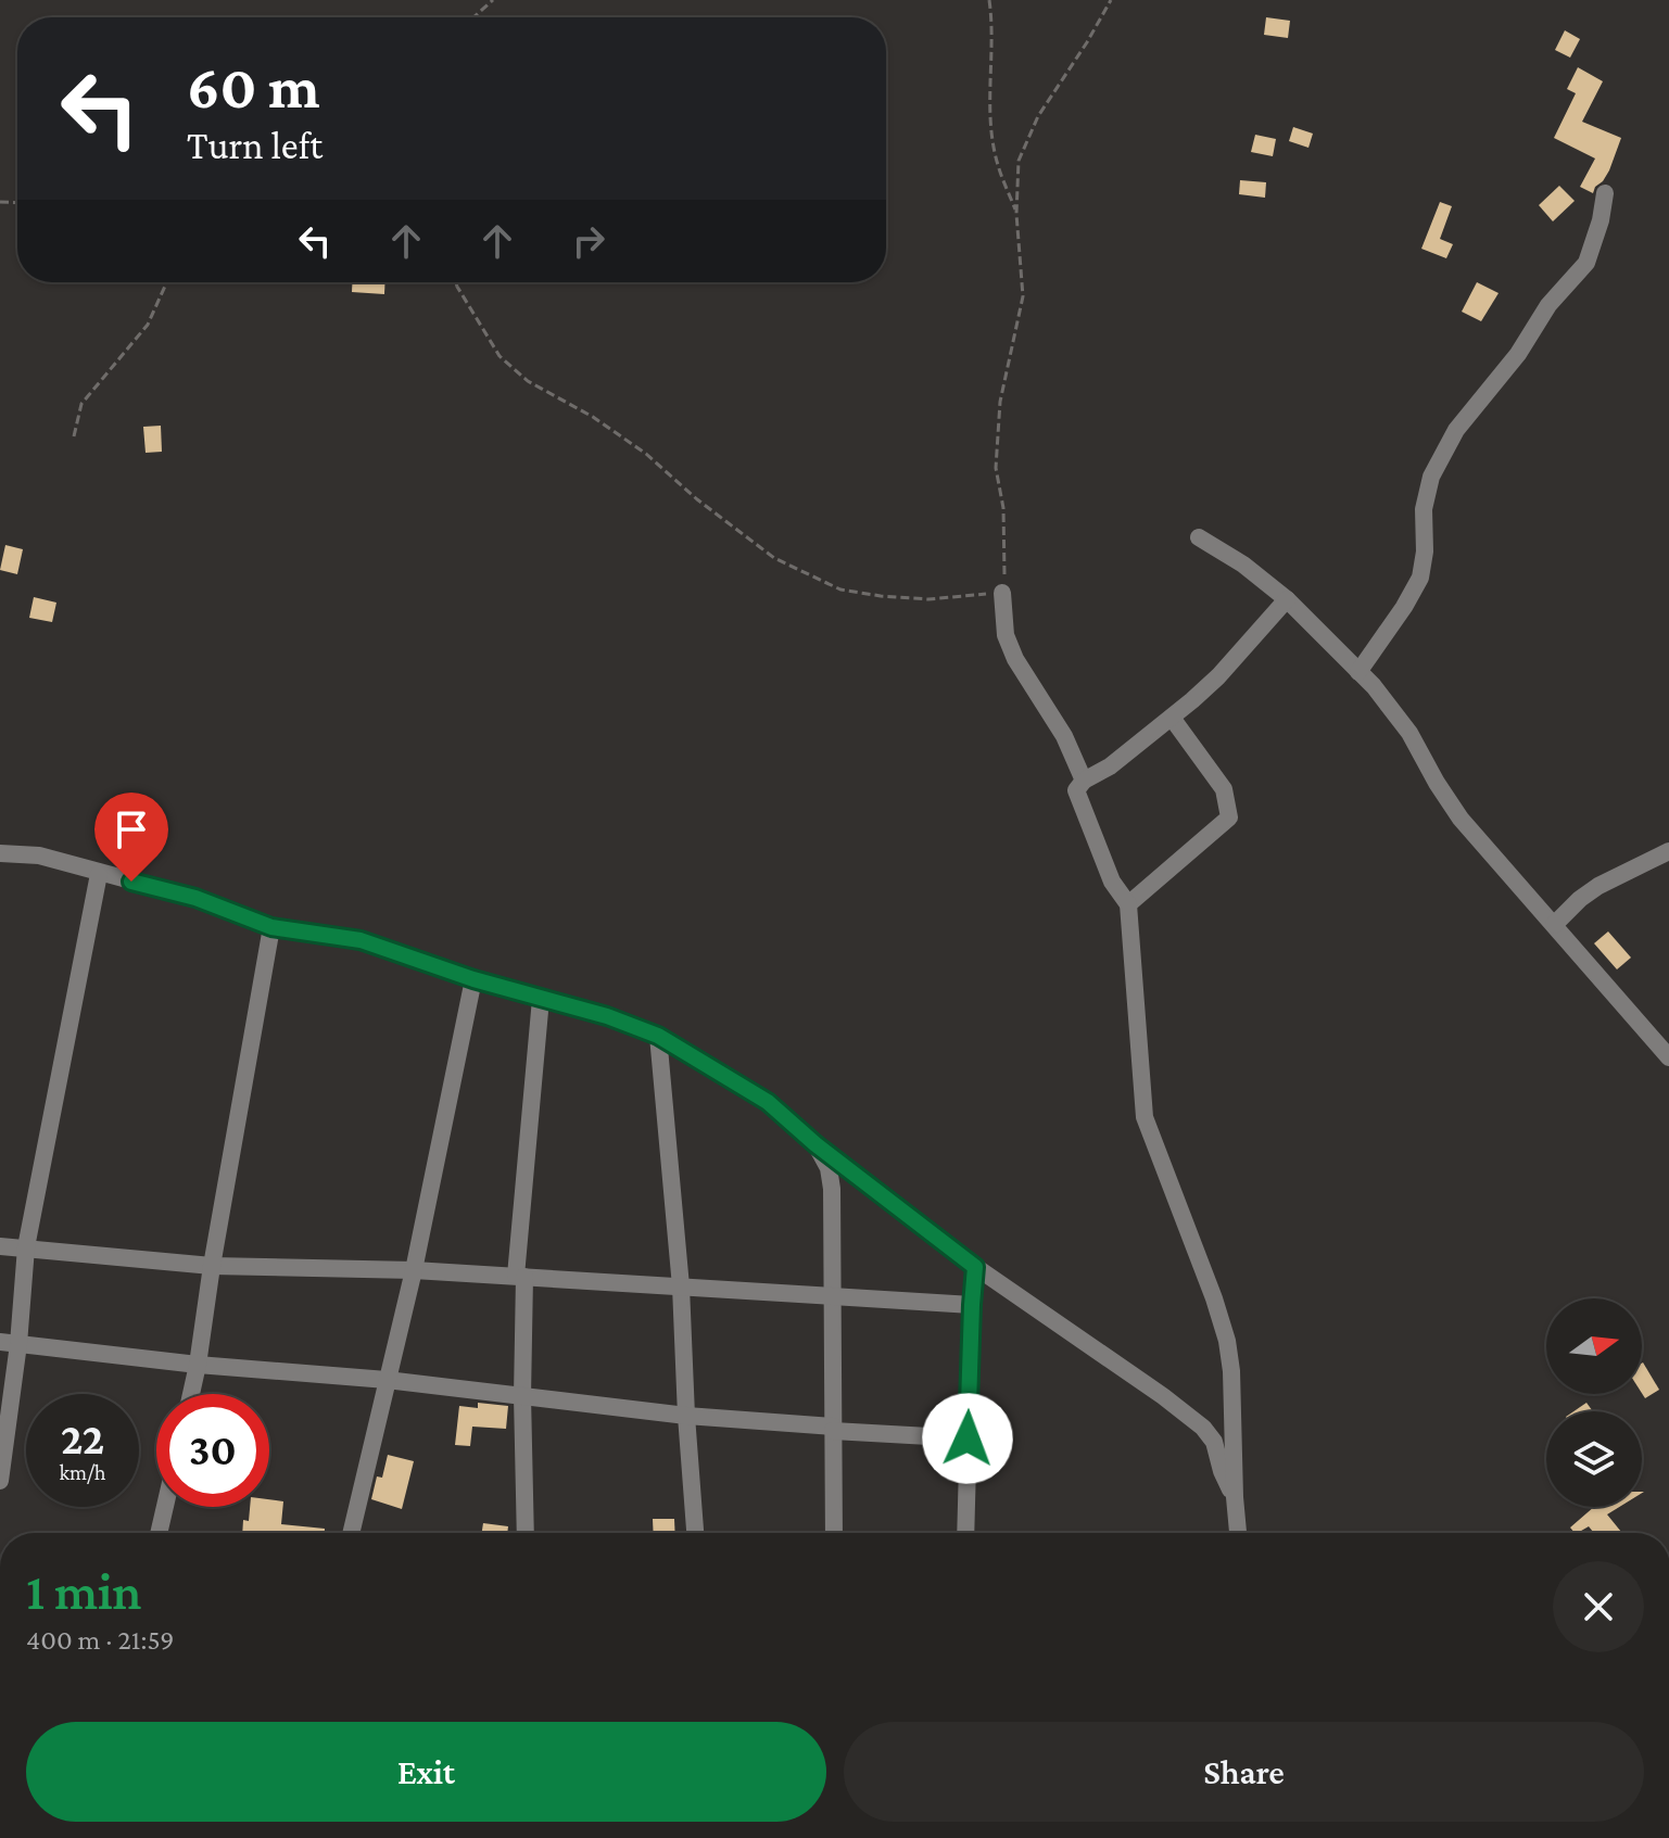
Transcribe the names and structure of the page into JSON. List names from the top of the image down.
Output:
{
  "north": "right",
  "page": {
    "turn": ["60 m", "Turn left"],
    "speed": "22 km/h",
    "limit": "30",
    "heading": ["1 min", "400 m · 21:59"],
    "buttons": ["Exit", "Share"]
  }
}
